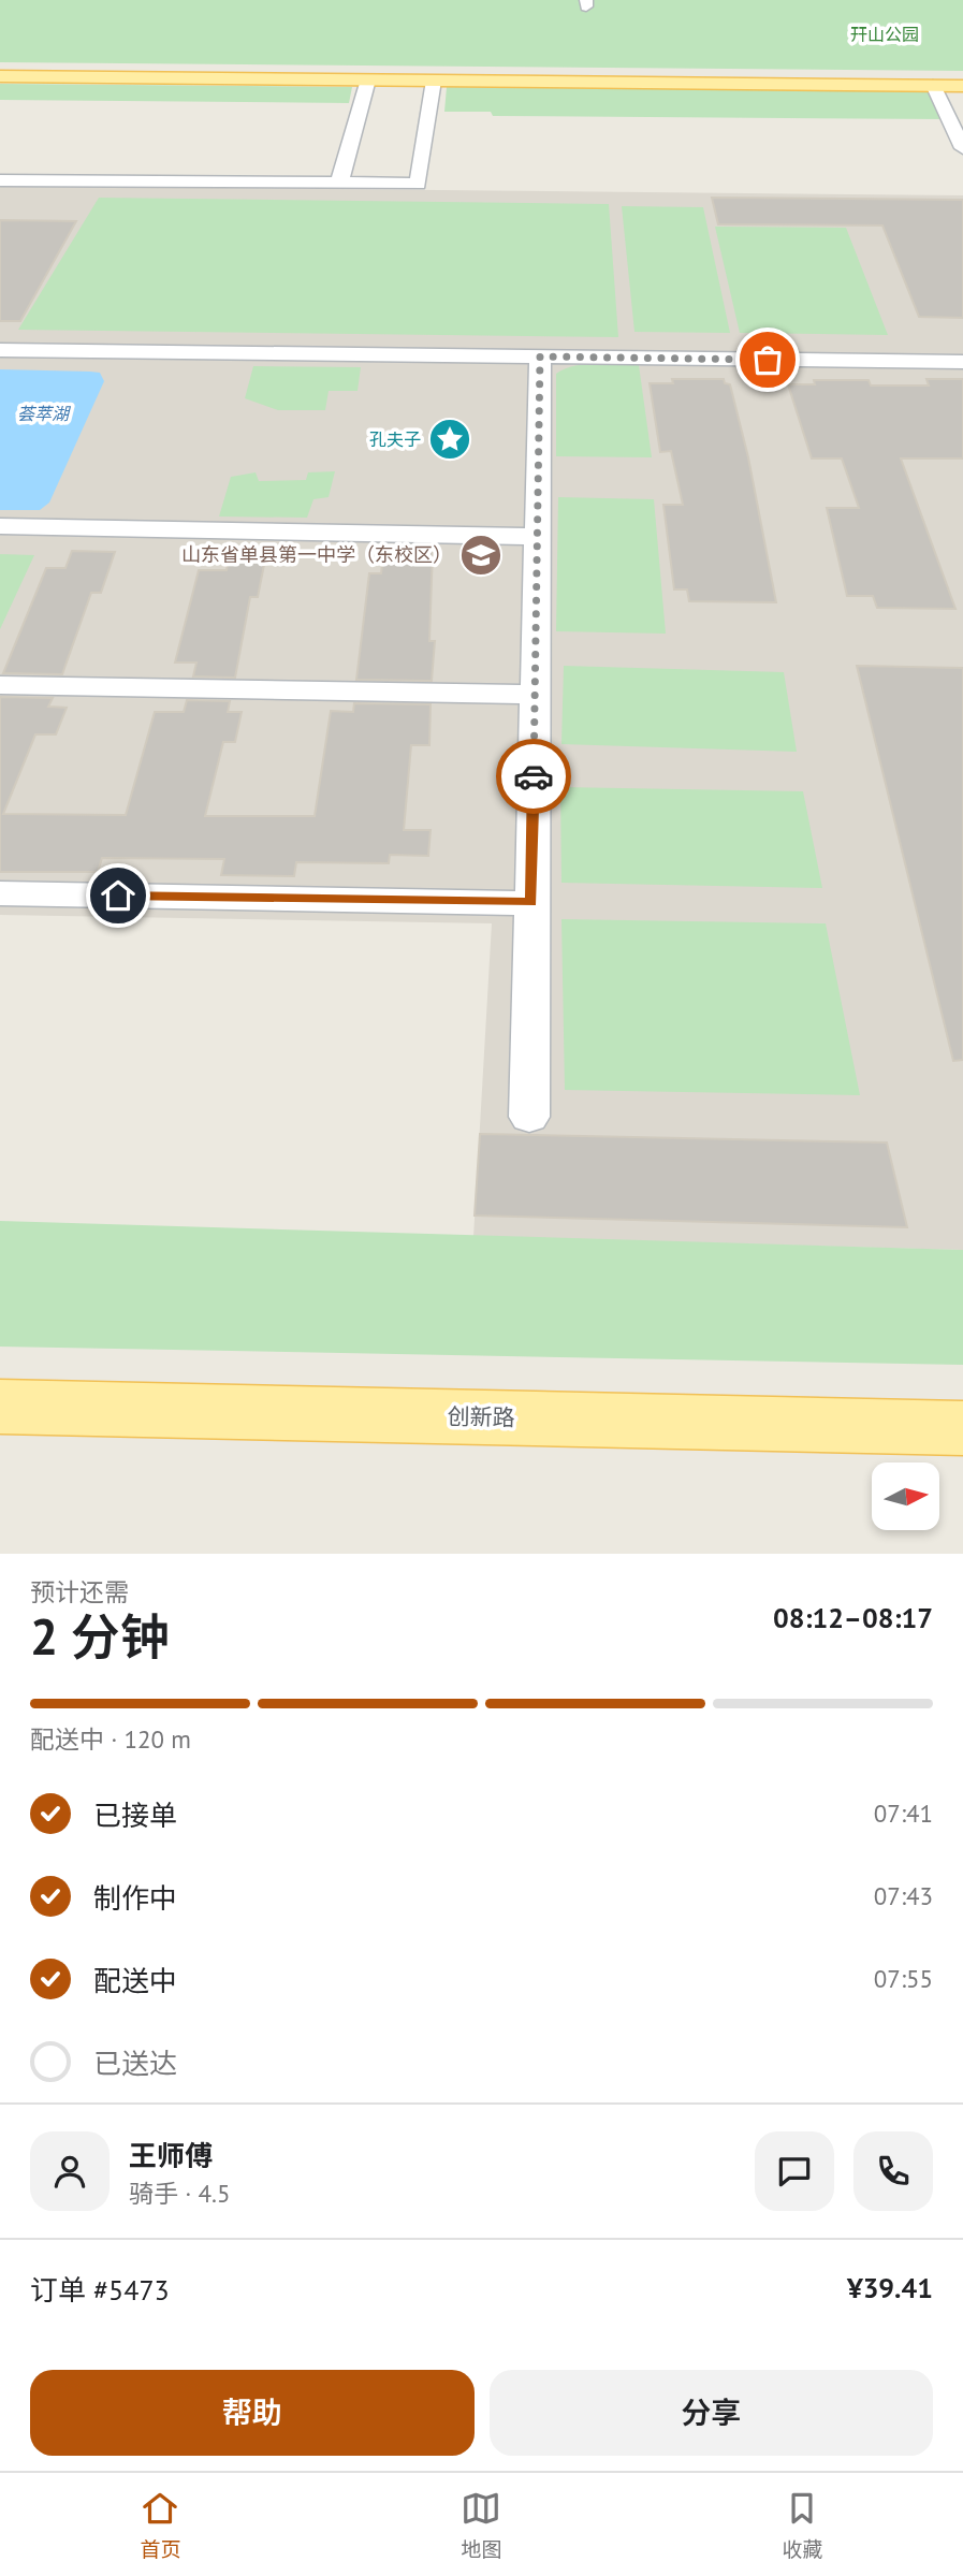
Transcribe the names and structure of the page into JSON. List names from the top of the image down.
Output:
{
  "streets": {
    "main road": ["创新路"]
  },
  "water": ["荟萃湖"],
  "parks": ["幵山公园"],
  "places": {
    "place": ["孔夫子"],
    "school or university": ["山东省单县第一中学（东校区）"]
  },
  "north": "right",
  "page": {
    "heading": ["2 分钟", "预计还需", "08:12–08:17"],
    "panel": [
      "王师傅",
      "骑手 · 4.5",
      "订单 #5473",
      "¥39.41"
    ],
    "bar": "配送中 · 120 m",
    "list": [
      ["已接单", "07:41"],
      ["制作中", "07:43"],
      ["配送中", "07:55"],
      "已送达"
    ],
    "buttons": ["帮助", "分享"],
    "tabs": ["首页", "地图", "收藏"]
  }
}
